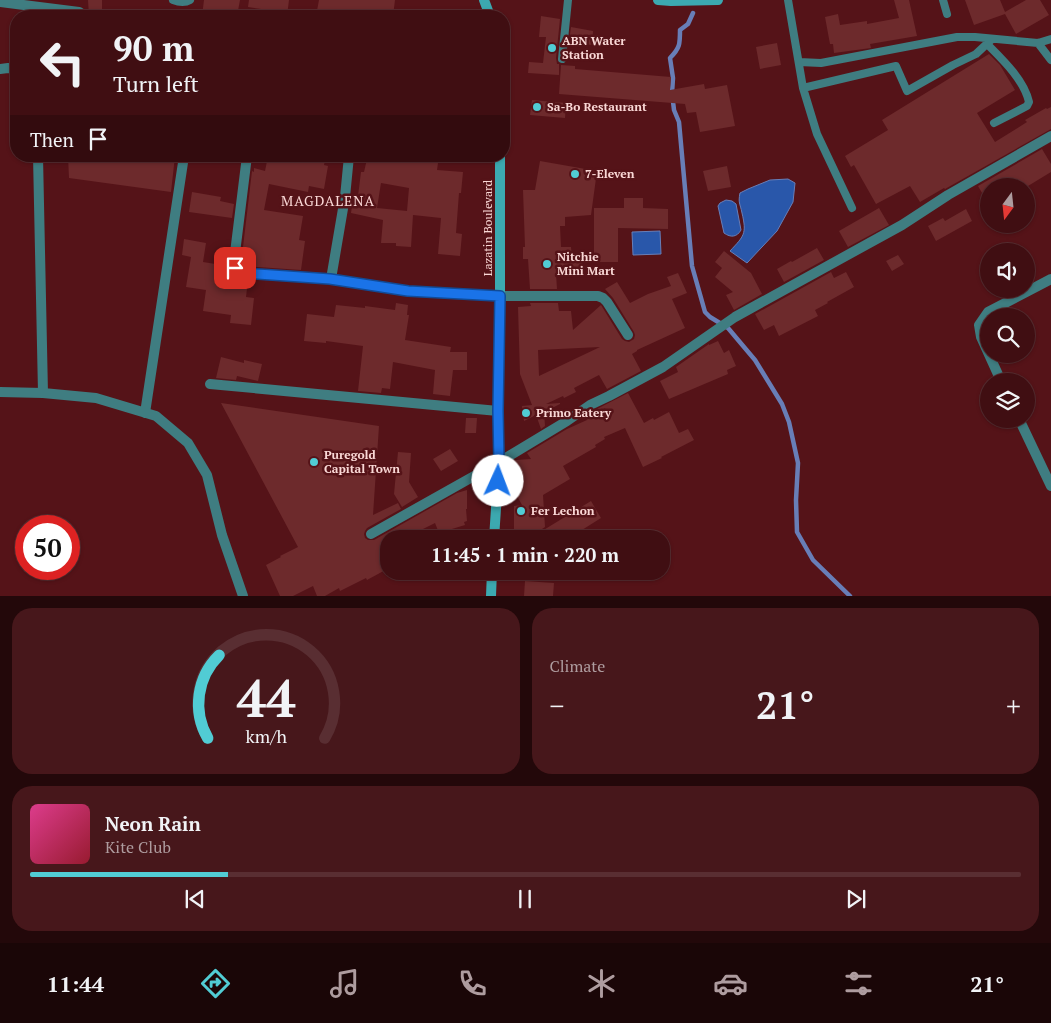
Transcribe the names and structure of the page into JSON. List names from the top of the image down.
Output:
{
  "streets": {
    "main road": ["Lazatin Boulevard"]
  },
  "districts": ["MAGDALENA"],
  "places": [
    "ABN Water Station",
    "Sa-Bo Restaurant",
    "7-Eleven",
    "Nitchie Mini Mart",
    "Primo Eatery",
    "Puregold Capital Town",
    "Fer Lechon"
  ],
  "north": "bottom",
  "page": {
    "turn": ["90 m", "Turn left"],
    "then": "Then",
    "limit": "50",
    "trip": "11:45 · 1 min · 220 m",
    "tile": "Climate",
    "heat": ["−", "21°", "+"],
    "song": ["Neon Rain", "Kite Club"],
    "tabs": ["11:44", "21°"],
    "gauge": ["44", "km/h"]
  }
}
